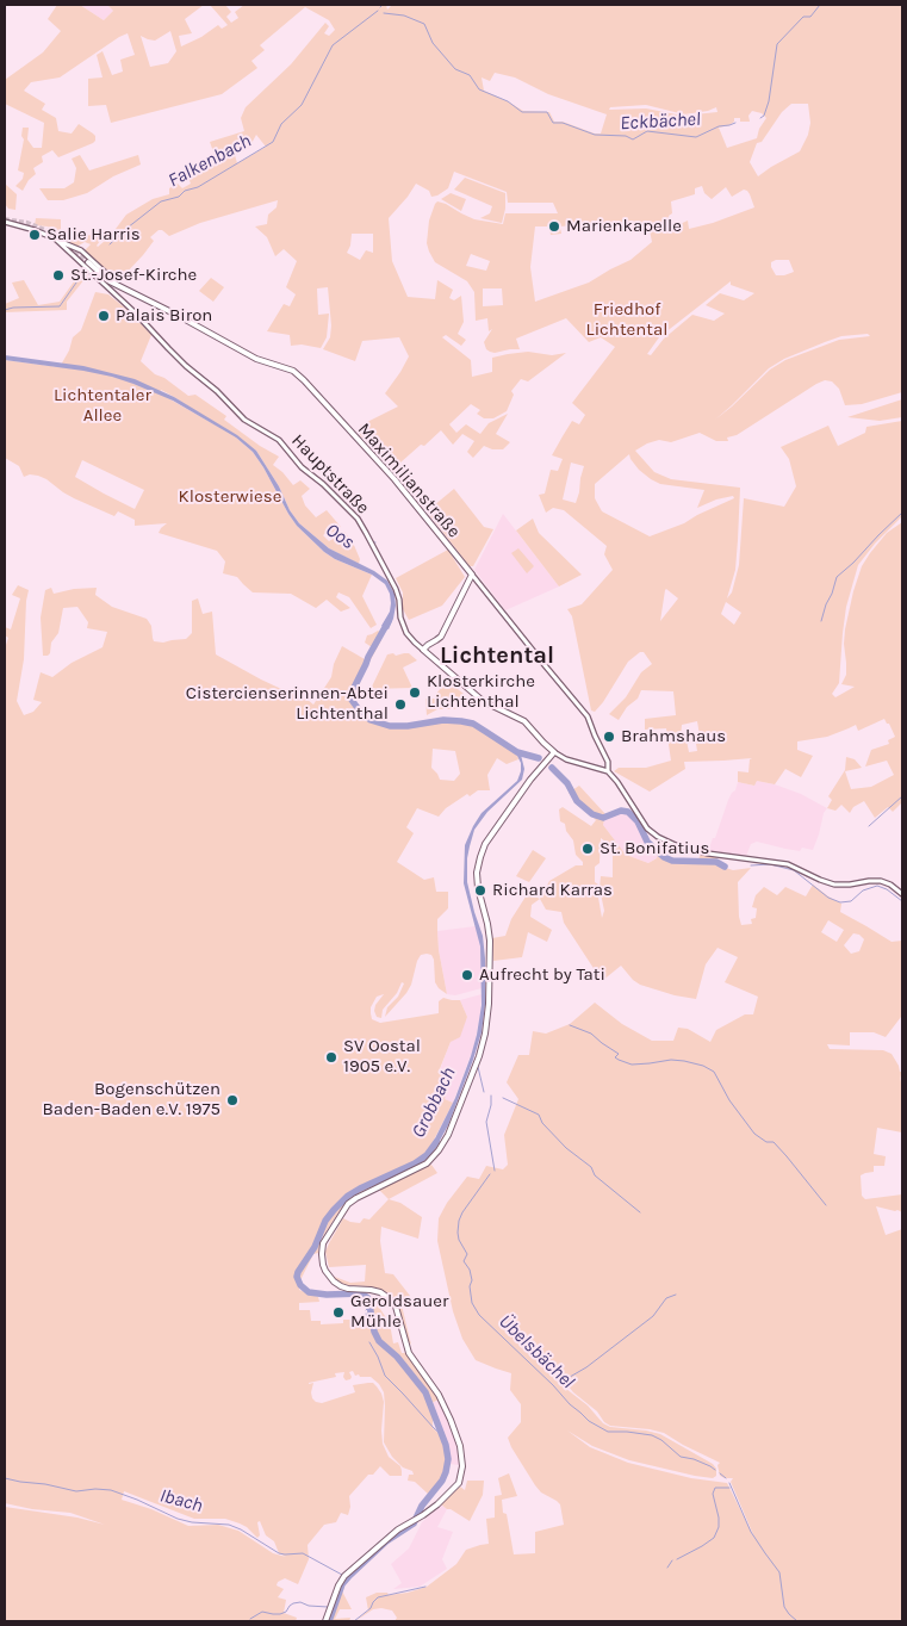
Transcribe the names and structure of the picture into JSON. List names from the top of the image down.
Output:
{
  "streets": {
    "main road": ["Hauptstraße", "Maximilianstraße"]
  },
  "crossings": [
    ["Hauptstraße", "Maximilianstraße"]
  ],
  "districts": ["Lichtental"],
  "water": [
    "Eckbächel",
    "Falkenbach",
    "Oos",
    "Grobbach",
    "Übelsbächel",
    "Ibach"
  ],
  "parks": ["Friedhof Lichtental", "Lichtentaler Allee", "Klosterwiese"],
  "places": [
    "Marienkapelle",
    "Salie Harris",
    "St.-Josef-Kirche",
    "Palais Biron",
    "Klosterkirche Lichtenthal",
    "Cistercienserinnen-Abtei Lichtenthal",
    "Brahmshaus",
    "St. Bonifatius",
    "Richard Karras",
    "Aufrecht by Tati",
    "SV Oostal 1905 e.V.",
    "Bogenschützen Baden-Baden e.V. 1975",
    "Geroldsauer Mühle"
  ]
}
